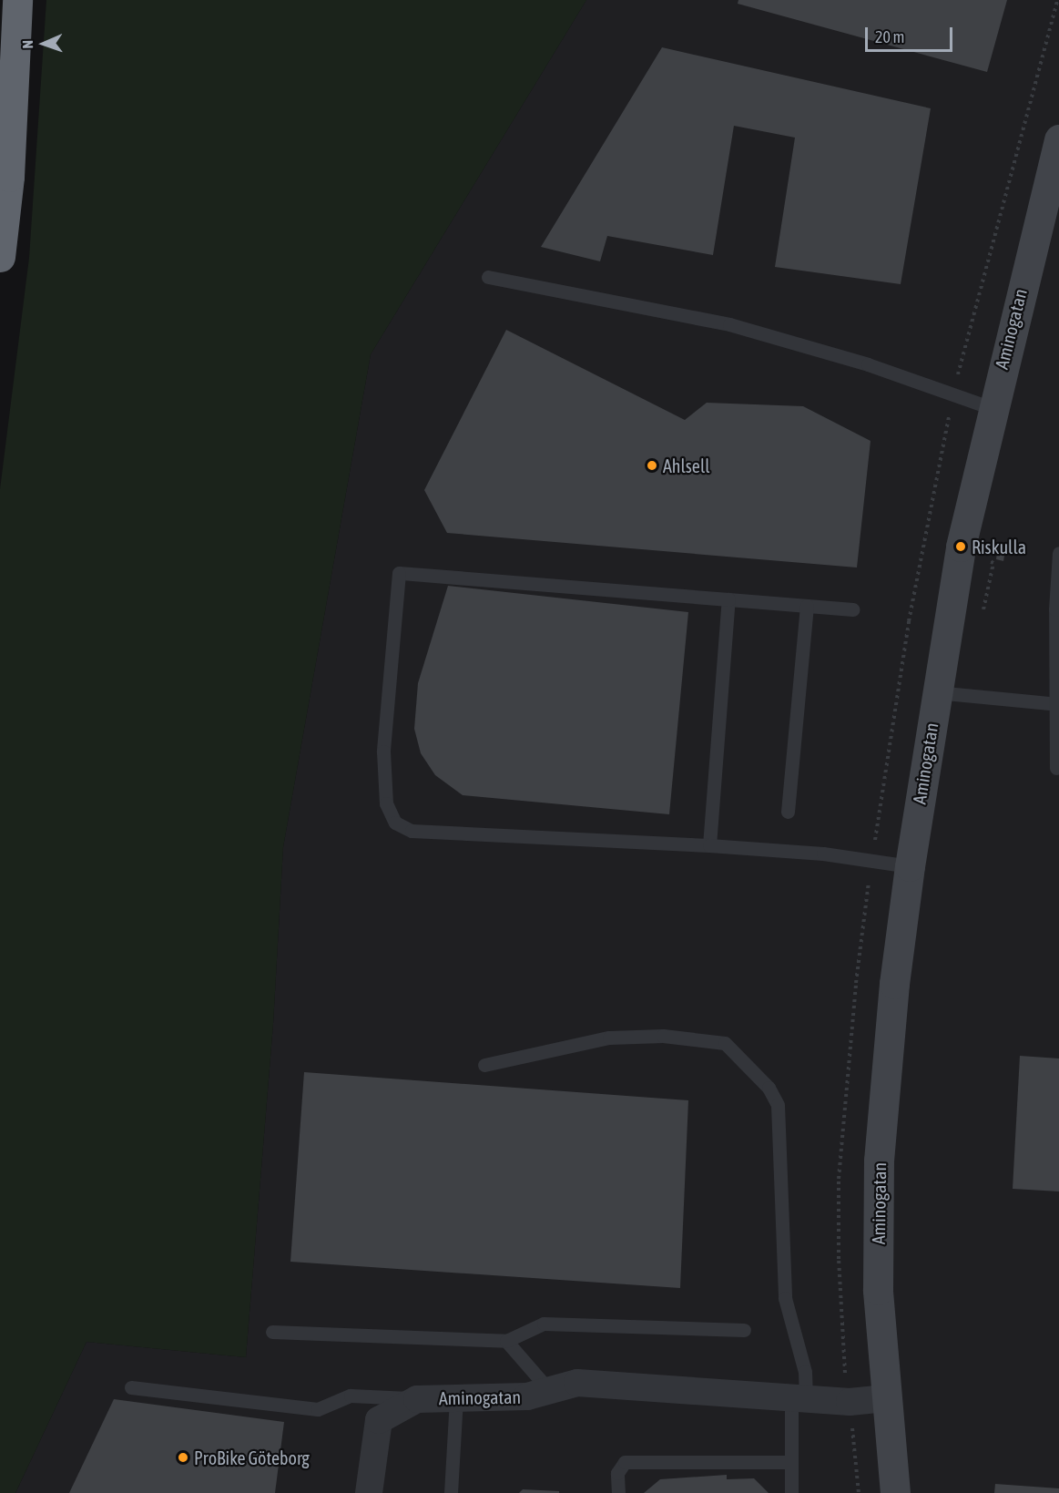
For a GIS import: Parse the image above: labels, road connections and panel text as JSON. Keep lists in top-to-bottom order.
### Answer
{
  "streets": {
    "street": ["Aminogatan"]
  },
  "places": ["Ahlsell", "Riskulla", "ProBike Göteborg"],
  "scale_bar": "20 m",
  "north": "left"
}
